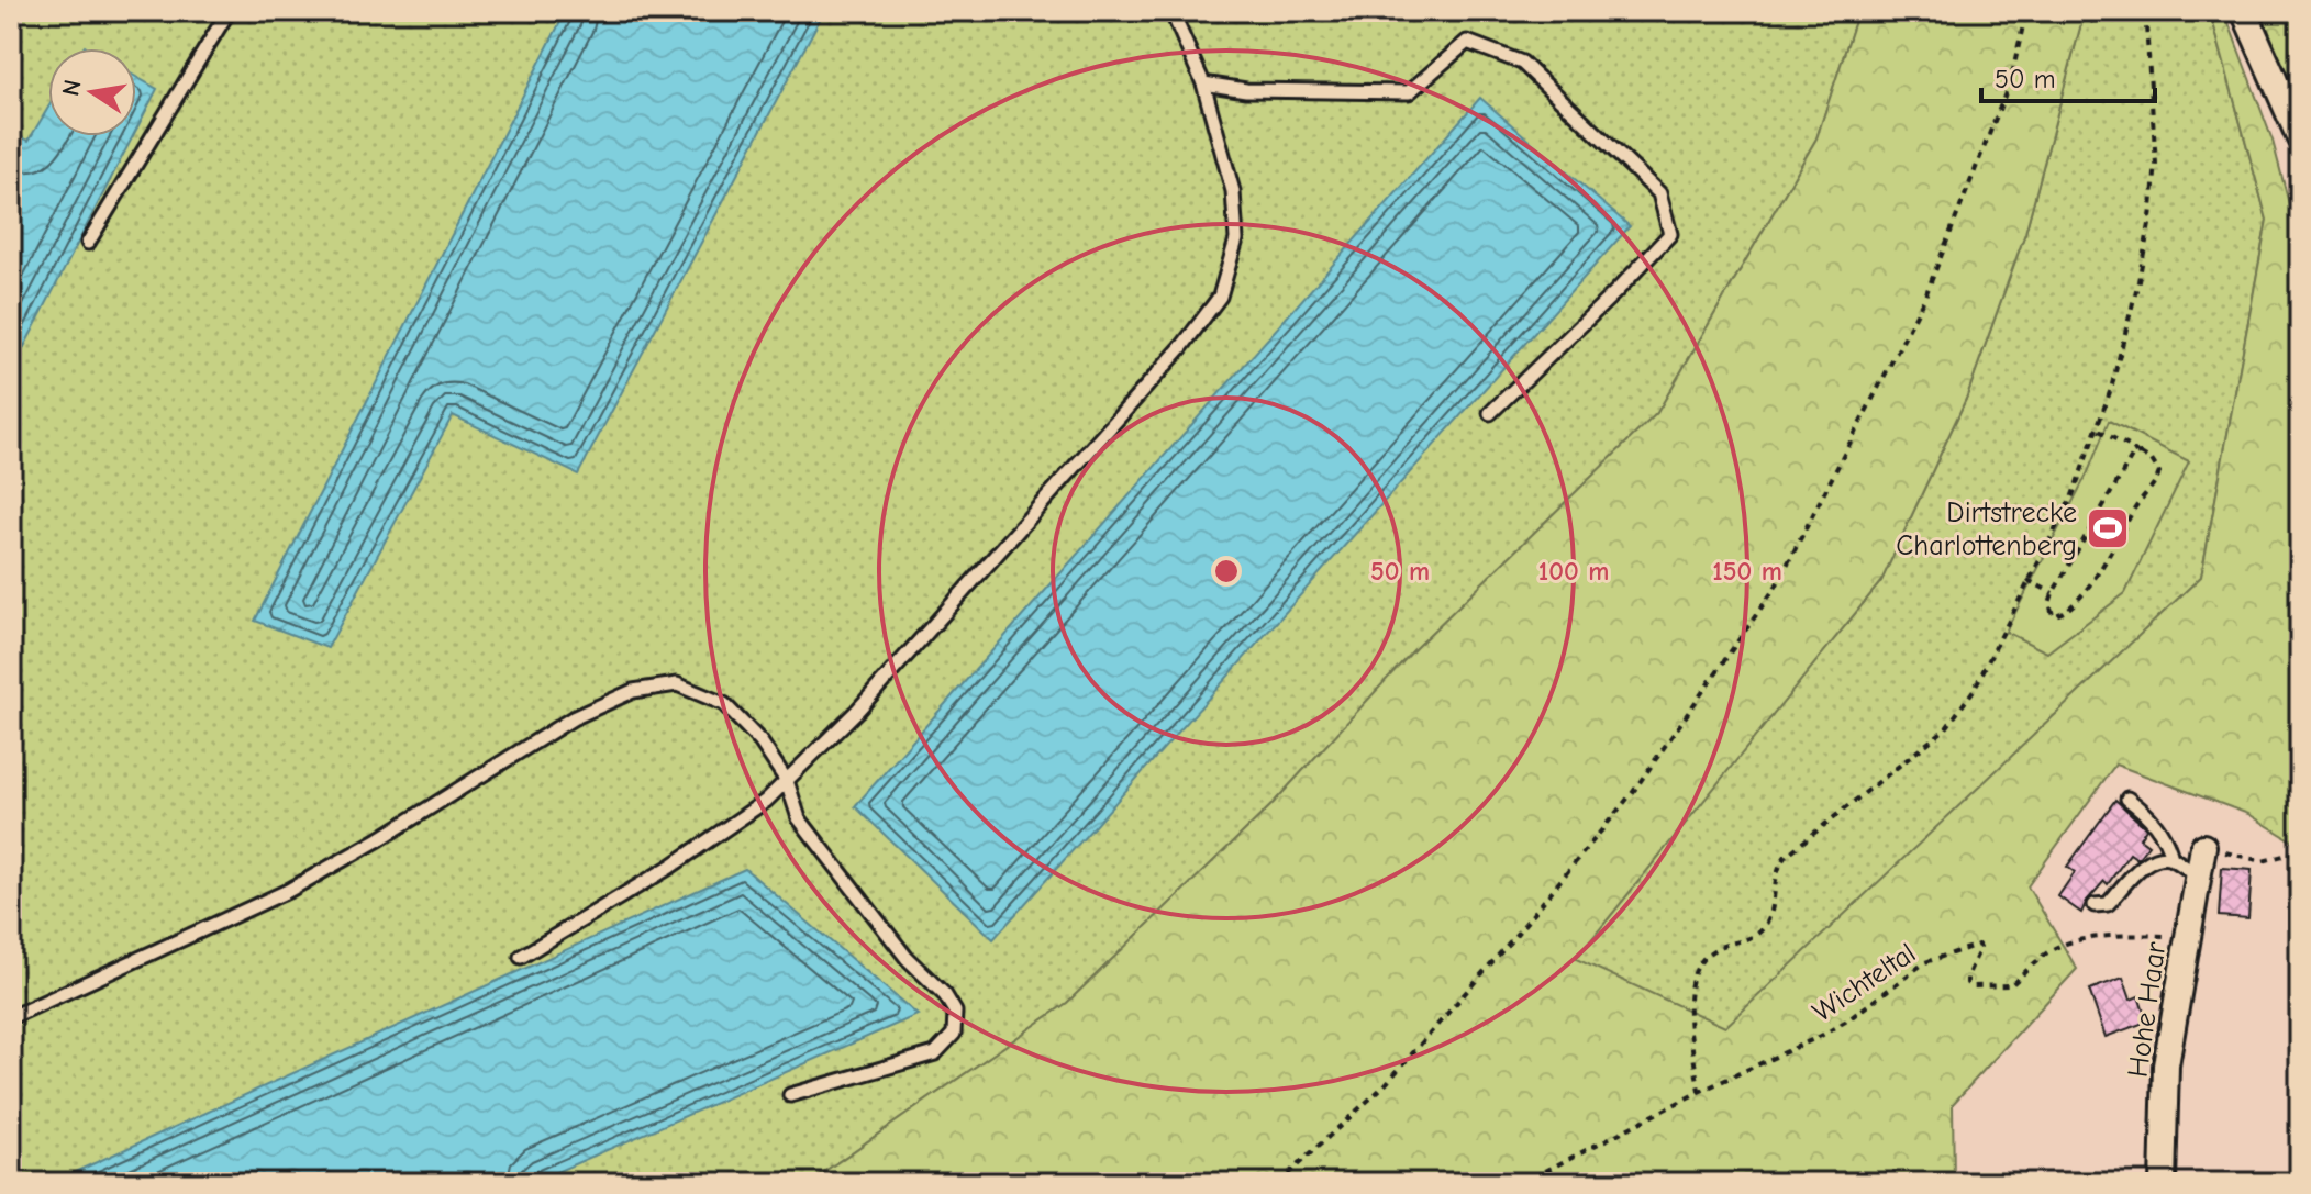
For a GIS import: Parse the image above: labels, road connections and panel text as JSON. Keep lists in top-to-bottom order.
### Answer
{
  "streets": {
    "street": ["Hohe Haar"],
    "path": ["Wichteltal"]
  },
  "crossings": [
    ["Wichteltal", "Hohe Haar"]
  ],
  "places": {
    "sports": ["Dirtstrecke Charlottenberg"]
  },
  "scale_bar": "50 m",
  "north": "left",
  "rings": ["50 m", "100 m", "150 m"]
}
